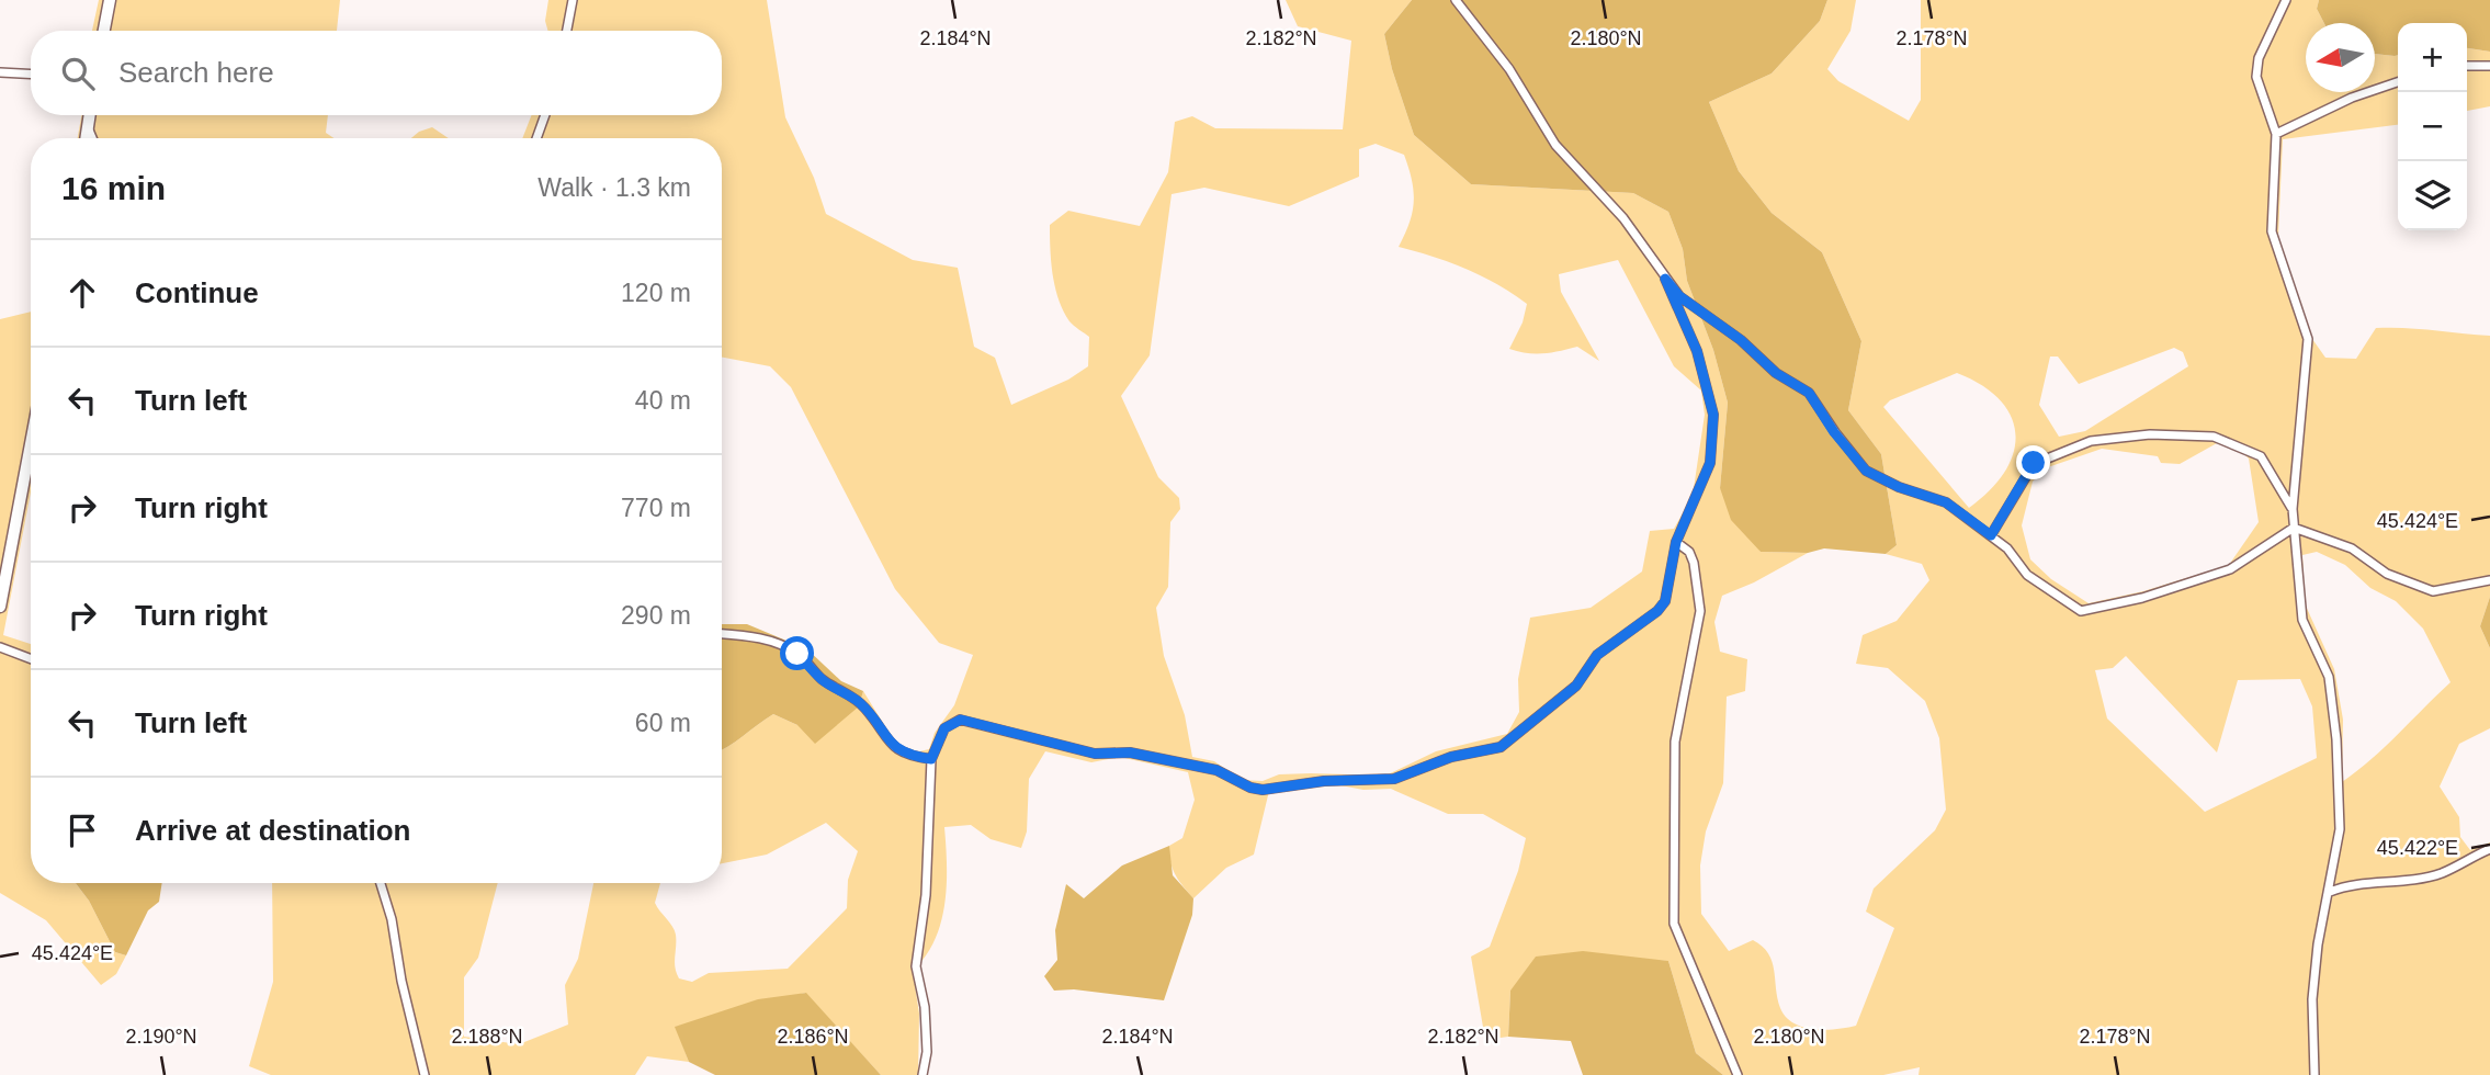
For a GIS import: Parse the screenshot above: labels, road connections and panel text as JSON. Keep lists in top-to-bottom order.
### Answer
{
  "north": "left",
  "page": {
    "map_buttons": ["+", "−"],
    "search": "Search here",
    "heading": ["16 min", "Walk · 1.3 km"],
    "list": [
      ["Continue", "120 m"],
      ["Turn left", "40 m"],
      ["Turn right", "770 m"],
      ["Turn right", "290 m"],
      ["Turn left", "60 m"],
      "Arrive at destination"
    ]
  },
  "coordinates": [
    "2.184°N",
    "2.182°N",
    "2.180°N",
    "2.178°N",
    "45.424°E",
    "45.422°E",
    "2.190°N",
    "2.188°N",
    "2.186°N"
  ]
}
